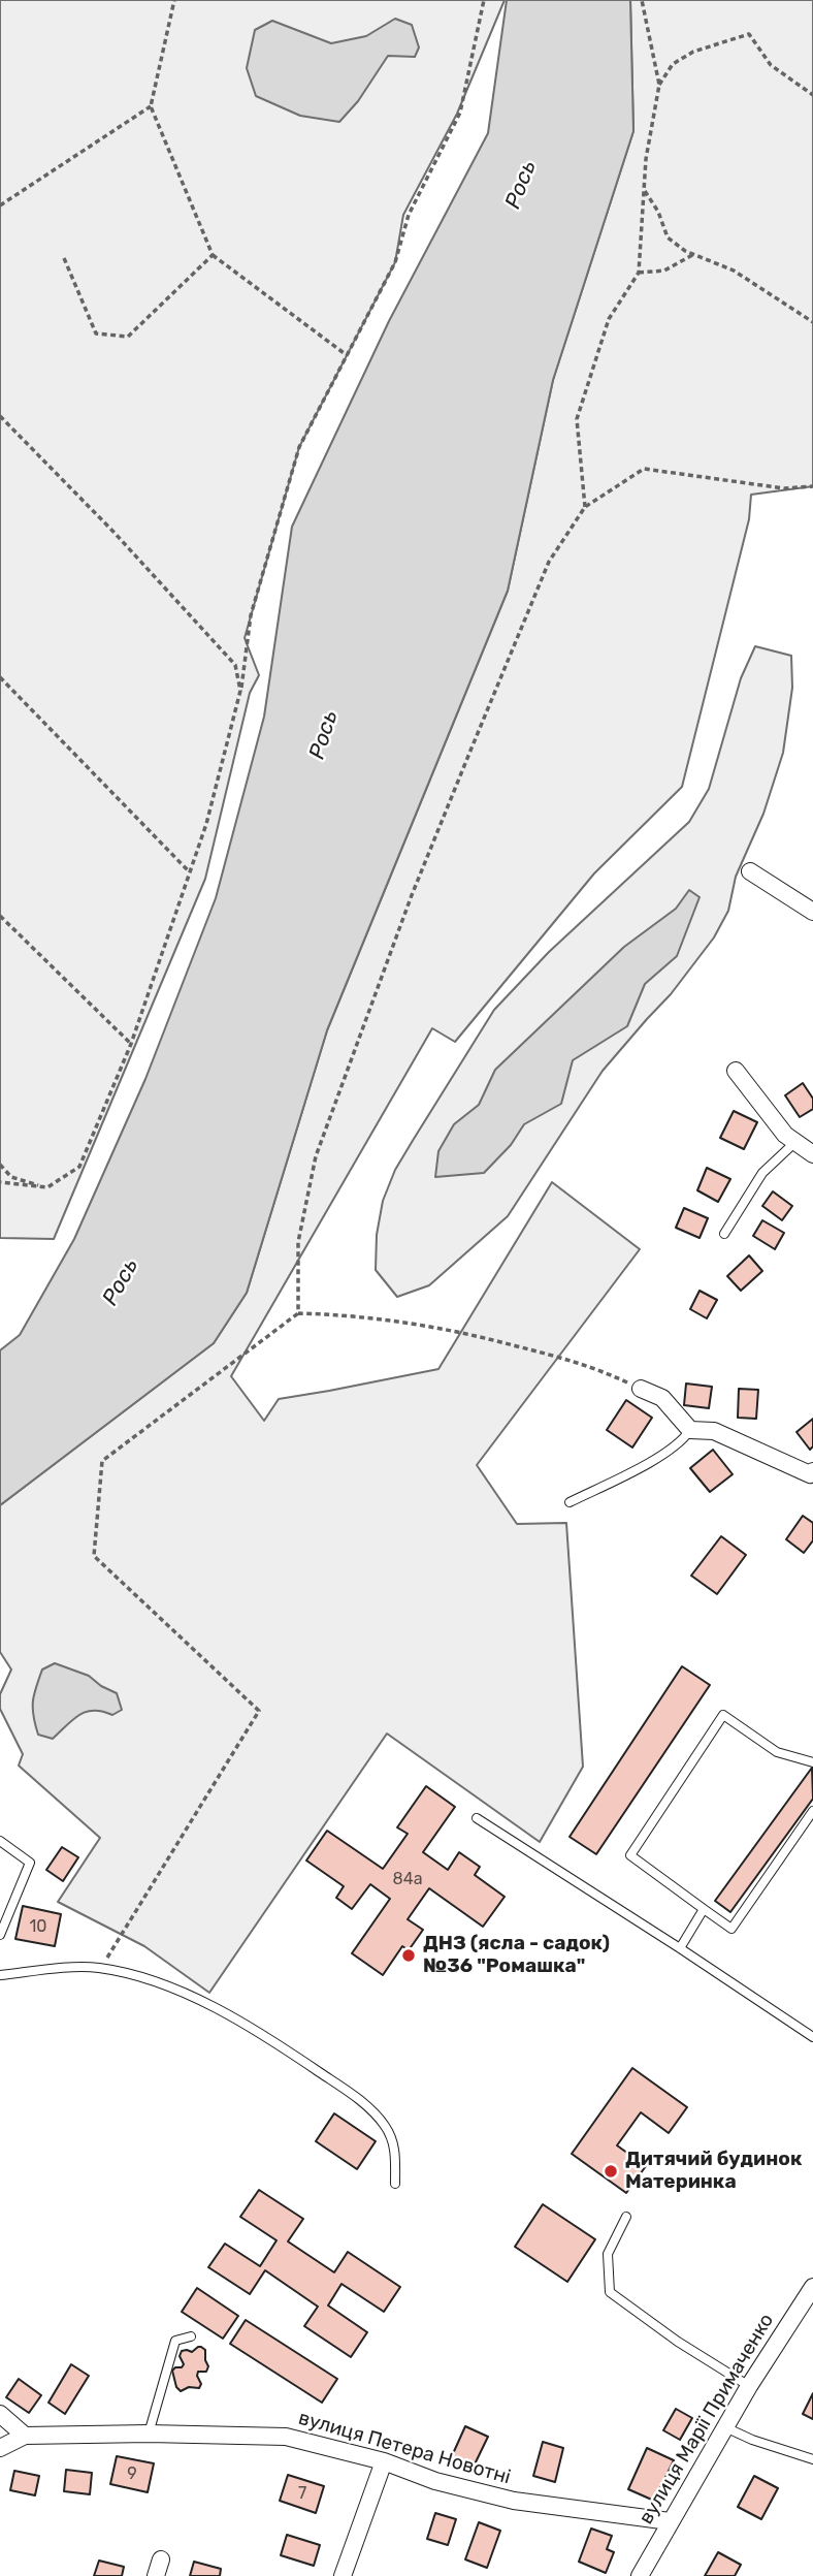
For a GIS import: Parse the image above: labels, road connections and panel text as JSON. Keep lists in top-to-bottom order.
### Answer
{
  "streets": {
    "street": ["вулиця Марії Примаченко", "вулиця Петера Новотні"]
  },
  "crossings": [
    ["вулиця Марії Примаченко", "вулиця Петера Новотні"]
  ],
  "water": ["Рось"],
  "places": ["ДНЗ (ясла - садок) №36 \"Ромашка\"", "Дитячий будинок Материнка"],
  "house_numbers": [
    "84а",
    "10",
    "9",
    "7"
  ]
}
